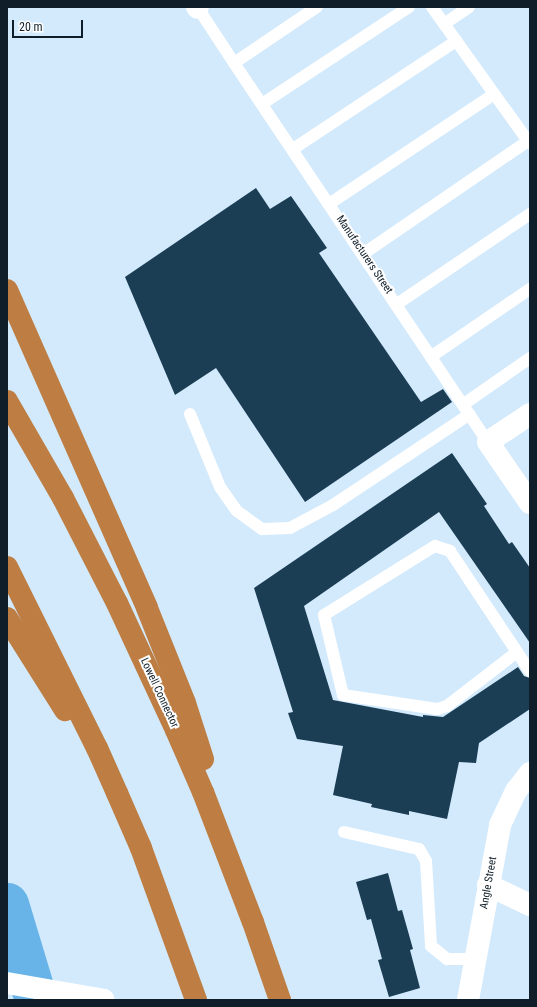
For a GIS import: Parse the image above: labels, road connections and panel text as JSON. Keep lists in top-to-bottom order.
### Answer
{
  "streets": {
    "highway": ["Lowell Connector"],
    "street": ["Manufacturers Street", "Angle Street"]
  },
  "scale_bar": "20 m"
}
